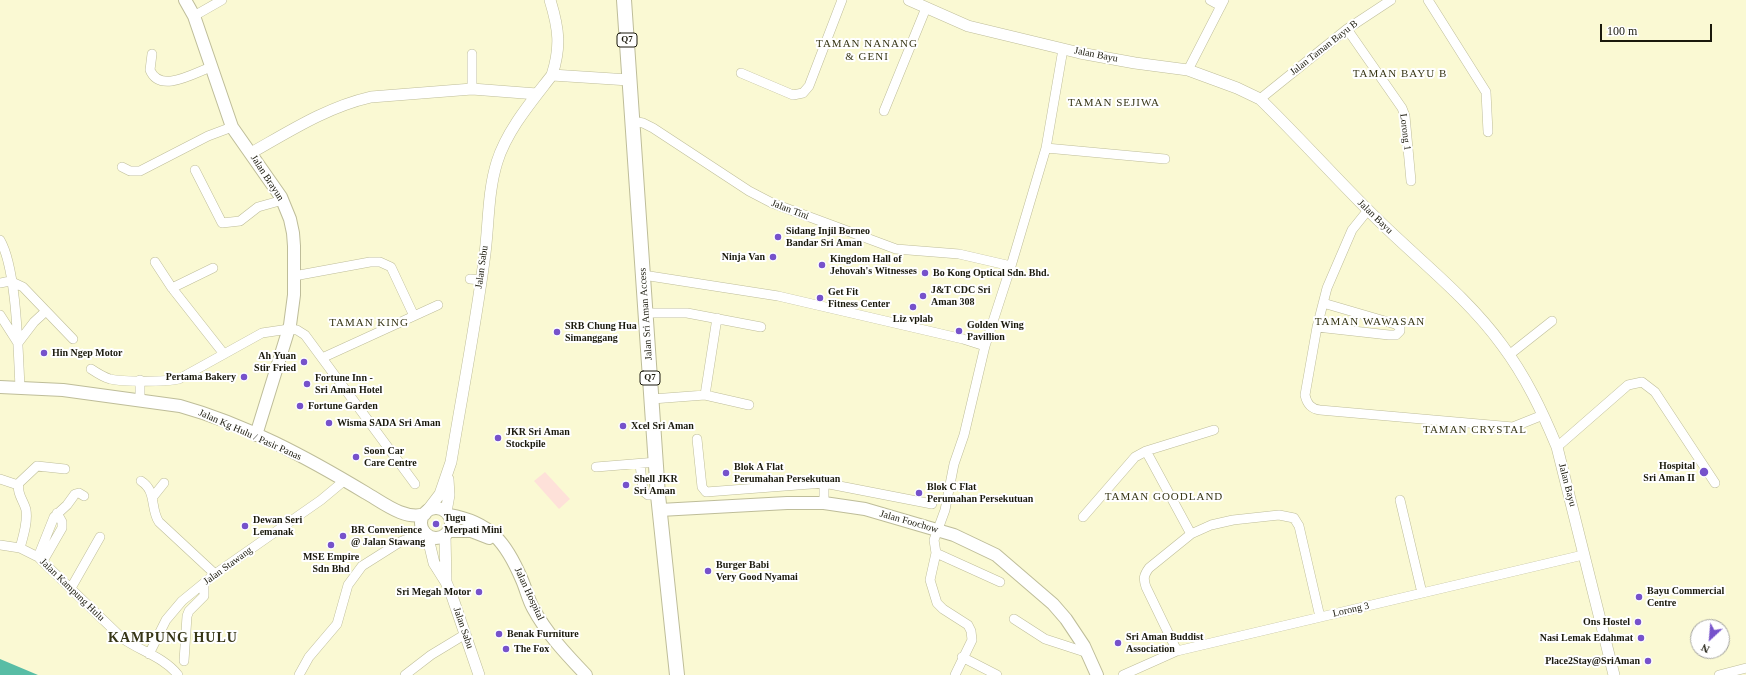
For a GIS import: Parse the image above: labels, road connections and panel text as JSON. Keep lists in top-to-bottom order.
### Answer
{
  "streets": {
    "main road": [
      "Q7",
      "Jalan Brayun",
      "Jalan Sri Aman Access",
      "Jalan Kg Hulu / Pasir Panas",
      "Jalan Foochow",
      "Jalan Hospital"
    ],
    "street": [
      "Jalan Taman Bayu B",
      "Jalan Bayu",
      "Lorong 1",
      "Jalan Tini",
      "Jalan Sabu",
      "Jalan Stawang",
      "Jalan Kampung Hulu",
      "Lorong 3"
    ]
  },
  "crossings": [
    ["Jalan Taman Bayu B", "Jalan Bayu"],
    ["Jalan Taman Bayu B", "Lorong 1"],
    ["Jalan Bayu", "Lorong 3"],
    ["Jalan Brayun", "Jalan Kg Hulu / Pasir Panas"],
    ["Jalan Tini", "Jalan Sri Aman Access"],
    ["Jalan Sri Aman Access", "Jalan Foochow"],
    ["Jalan Kg Hulu / Pasir Panas", "Jalan Stawang"],
    ["Jalan Stawang", "Jalan Kampung Hulu"]
  ],
  "districts": [
    "TAMAN NANANG & GENI",
    "TAMAN BAYU B",
    "TAMAN SEJIWA",
    "TAMAN WAWASAN",
    "TAMAN KING",
    "TAMAN CRYSTAL",
    "TAMAN GOODLAND",
    "KAMPUNG HULU"
  ],
  "places": [
    "Sidang Injil Borneo Bandar Sri Aman",
    "Ninja Van",
    "Kingdom Hall of Jehovah's Witnesses",
    "Bo Kong Optical Sdn. Bhd.",
    "J&T CDC Sri Aman 308",
    "Get Fit Fitness Center",
    "Liz vplab",
    "Golden Wing Pavillion",
    "SRB Chung Hua Simanggang",
    "Hin Ngep Motor",
    "Ah Yuan Stir Fried",
    "Pertama Bakery",
    "Fortune Inn - Sri Aman Hotel",
    "Fortune Garden",
    "Wisma SADA Sri Aman",
    "Xcel Sri Aman",
    "JKR Sri Aman Stockpile",
    "Soon Car Care Centre",
    "Hospital Sri Aman II",
    "Blok A Flat Perumahan Persekutuan",
    "Shell JKR Sri Aman",
    "Blok C Flat Perumahan Persekutuan",
    "Tugu Merpati Mini",
    "Dewan Seri Lemanak",
    "BR Convenience @ Jalan Stawang",
    "MSE Empire Sdn Bhd",
    "Burger Babi Very Good Nyamai",
    "Sri Megah Motor",
    "Bayu Commercial Centre",
    "Ons Hostel",
    "Benak Furniture",
    "Nasi Lemak Edahmat",
    "Sri Aman Buddist Association",
    "The Fox",
    "Place2Stay@SriAman"
  ],
  "scale_bar": "100 m",
  "north": "bottom left"
}
